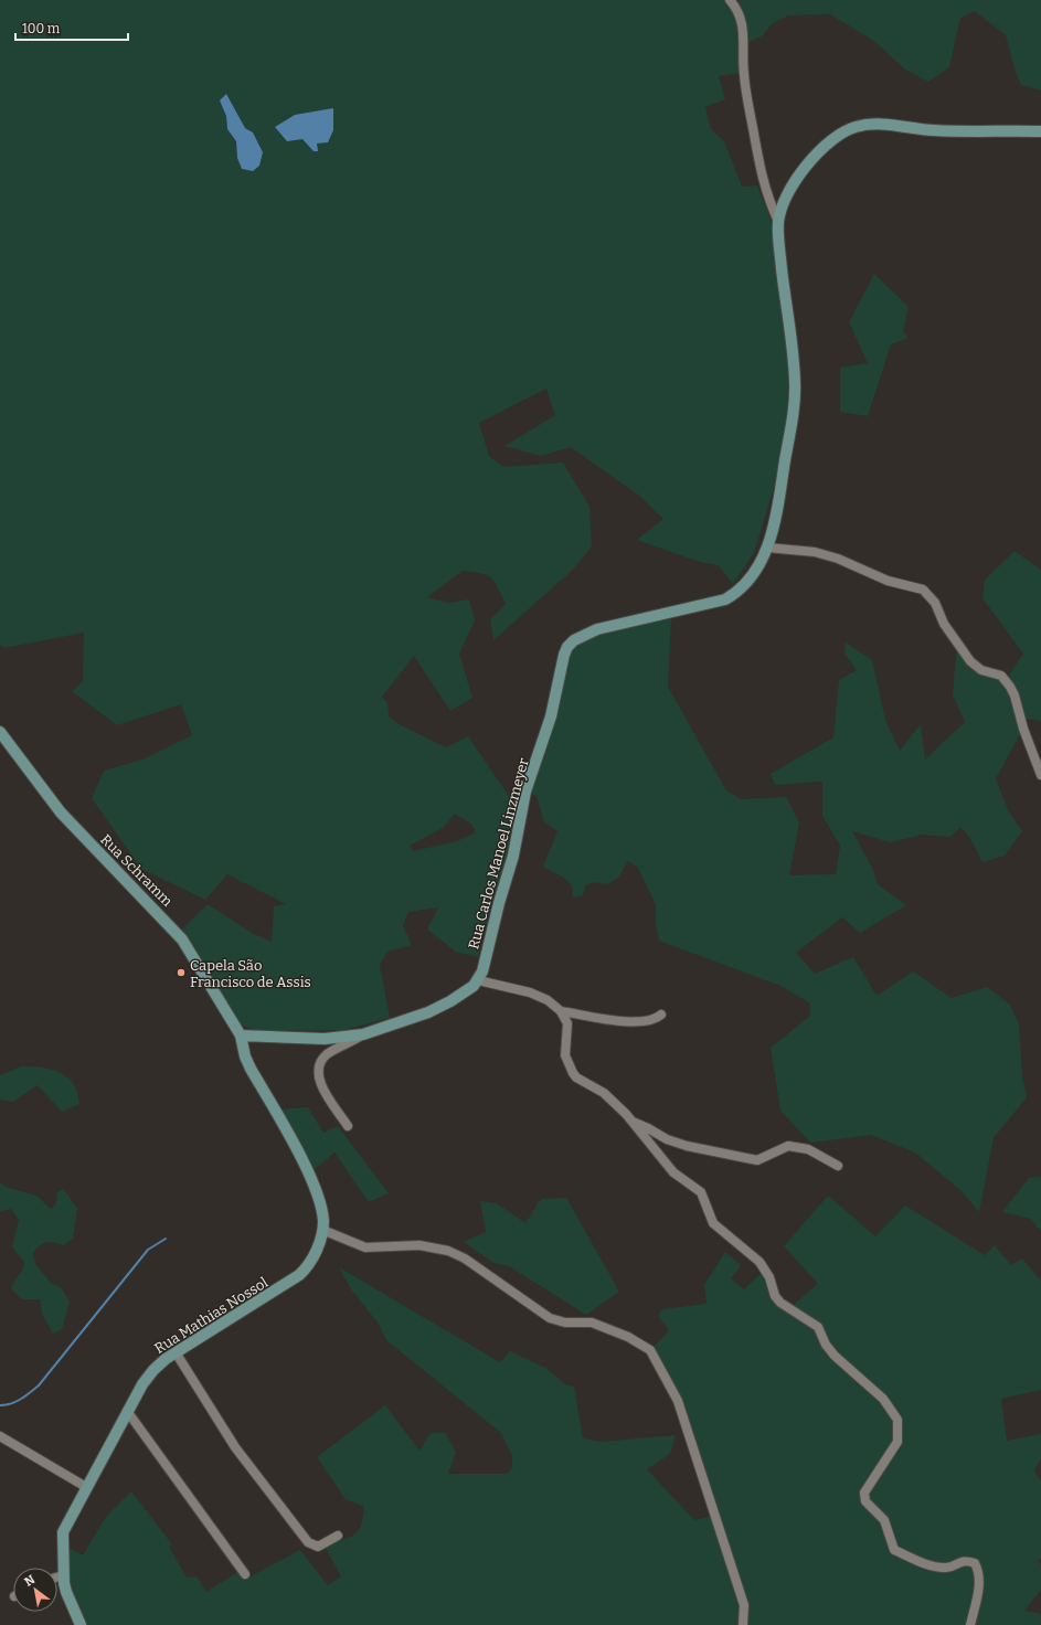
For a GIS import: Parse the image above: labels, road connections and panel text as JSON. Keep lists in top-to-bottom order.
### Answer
{
  "streets": {
    "street": ["Rua Carlos Manoel Linzmeyer", "Rua Schramm", "Rua Mathias Nossol"]
  },
  "crossings": [
    ["Rua Schramm", "Rua Mathias Nossol"]
  ],
  "places": ["Capela São Francisco de Assis"],
  "scale_bar": "100 m",
  "north": "top left"
}
